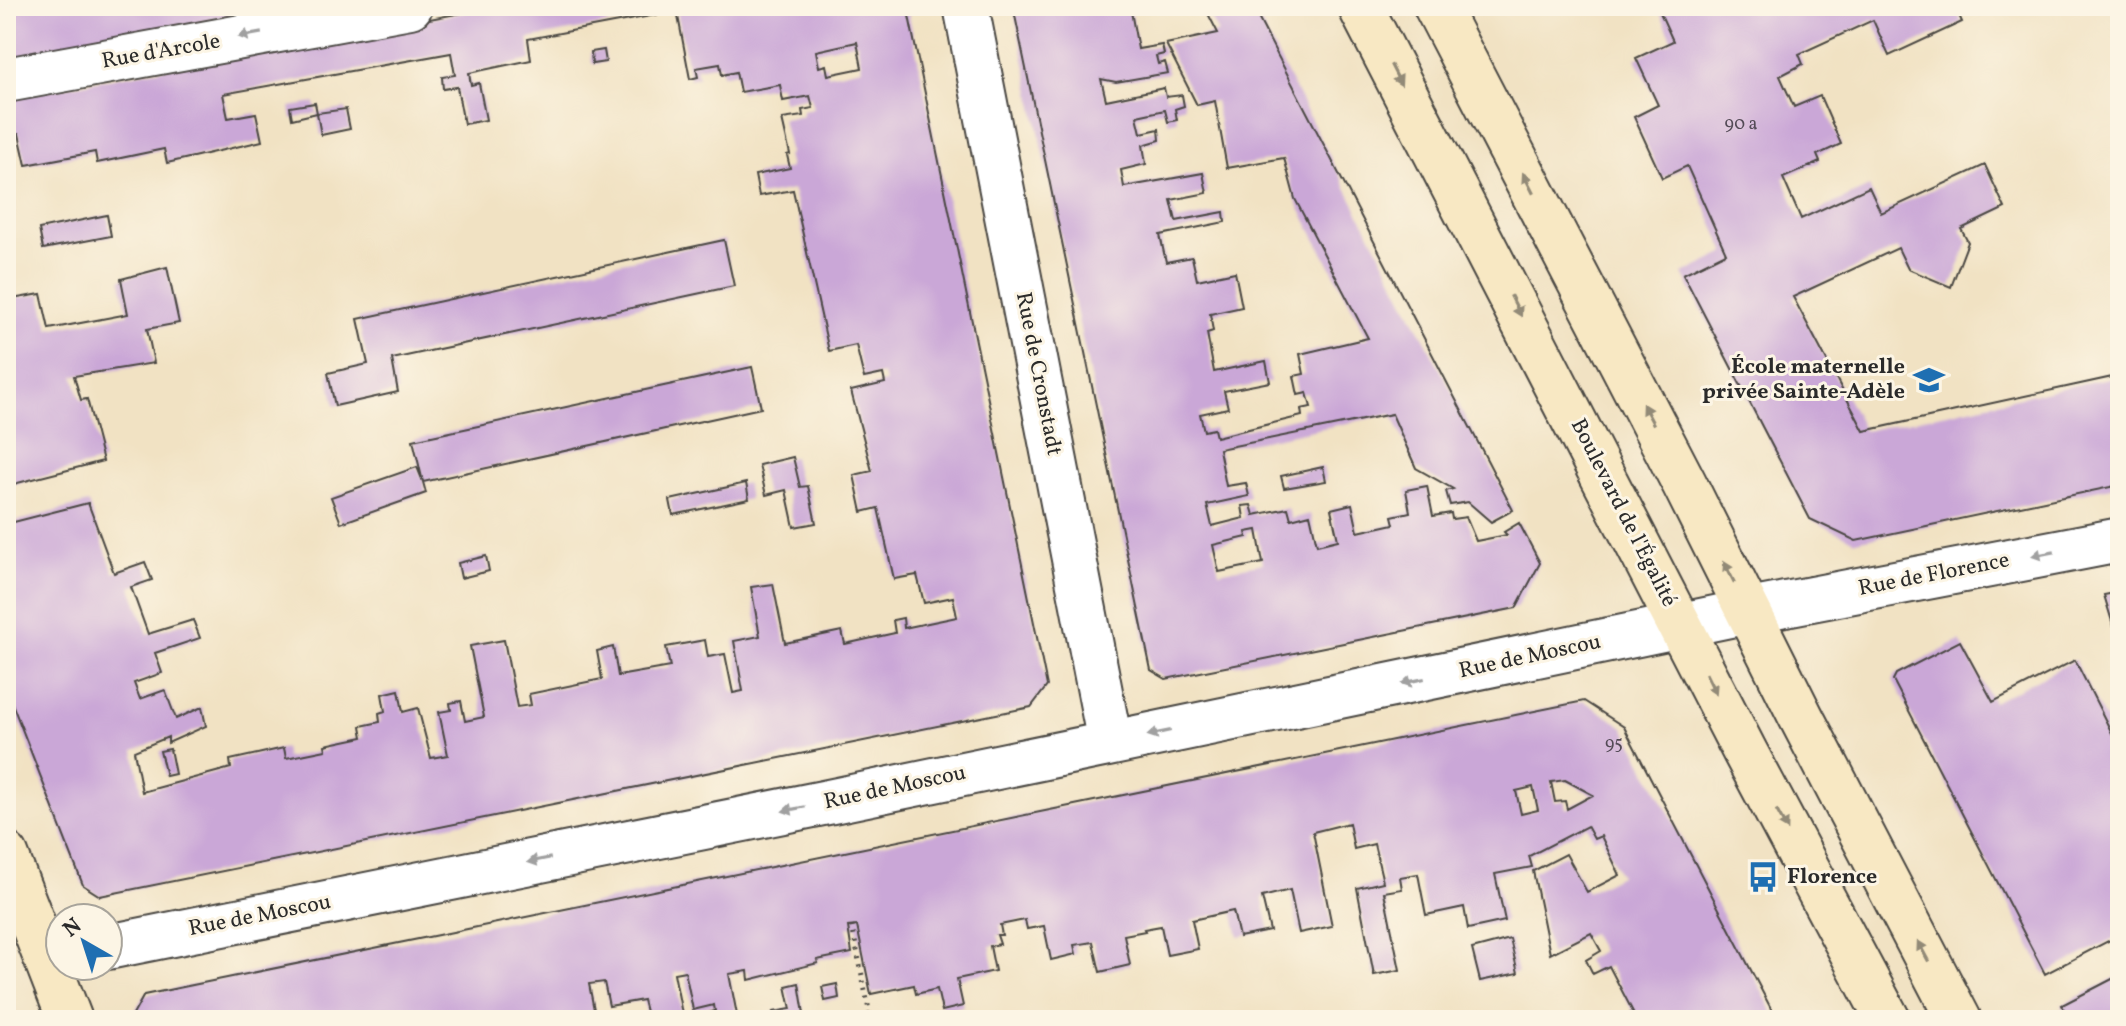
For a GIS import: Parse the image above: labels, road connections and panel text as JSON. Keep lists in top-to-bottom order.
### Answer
{
  "streets": {
    "main road": ["Boulevard de l'Égalité"],
    "street": [
      "Rue d'Arcole",
      "Rue de Cronstadt",
      "Rue de Florence",
      "Rue de Moscou"
    ]
  },
  "crossings": [
    ["Rue de Cronstadt", "Rue de Moscou"],
    ["Boulevard de l'Égalité", "Rue de Florence"],
    ["Boulevard de l'Égalité", "Rue de Moscou"],
    ["Rue de Florence", "Rue de Moscou"]
  ],
  "one_way": ["Rue d'Arcole", "Rue de Florence", "Rue de Moscou"],
  "places": {
    "school or university": ["École maternelle privée Sainte-Adèle"],
    "bus stop": ["Florence"]
  },
  "house_numbers": ["90 a", "95"],
  "north": "top left"
}
